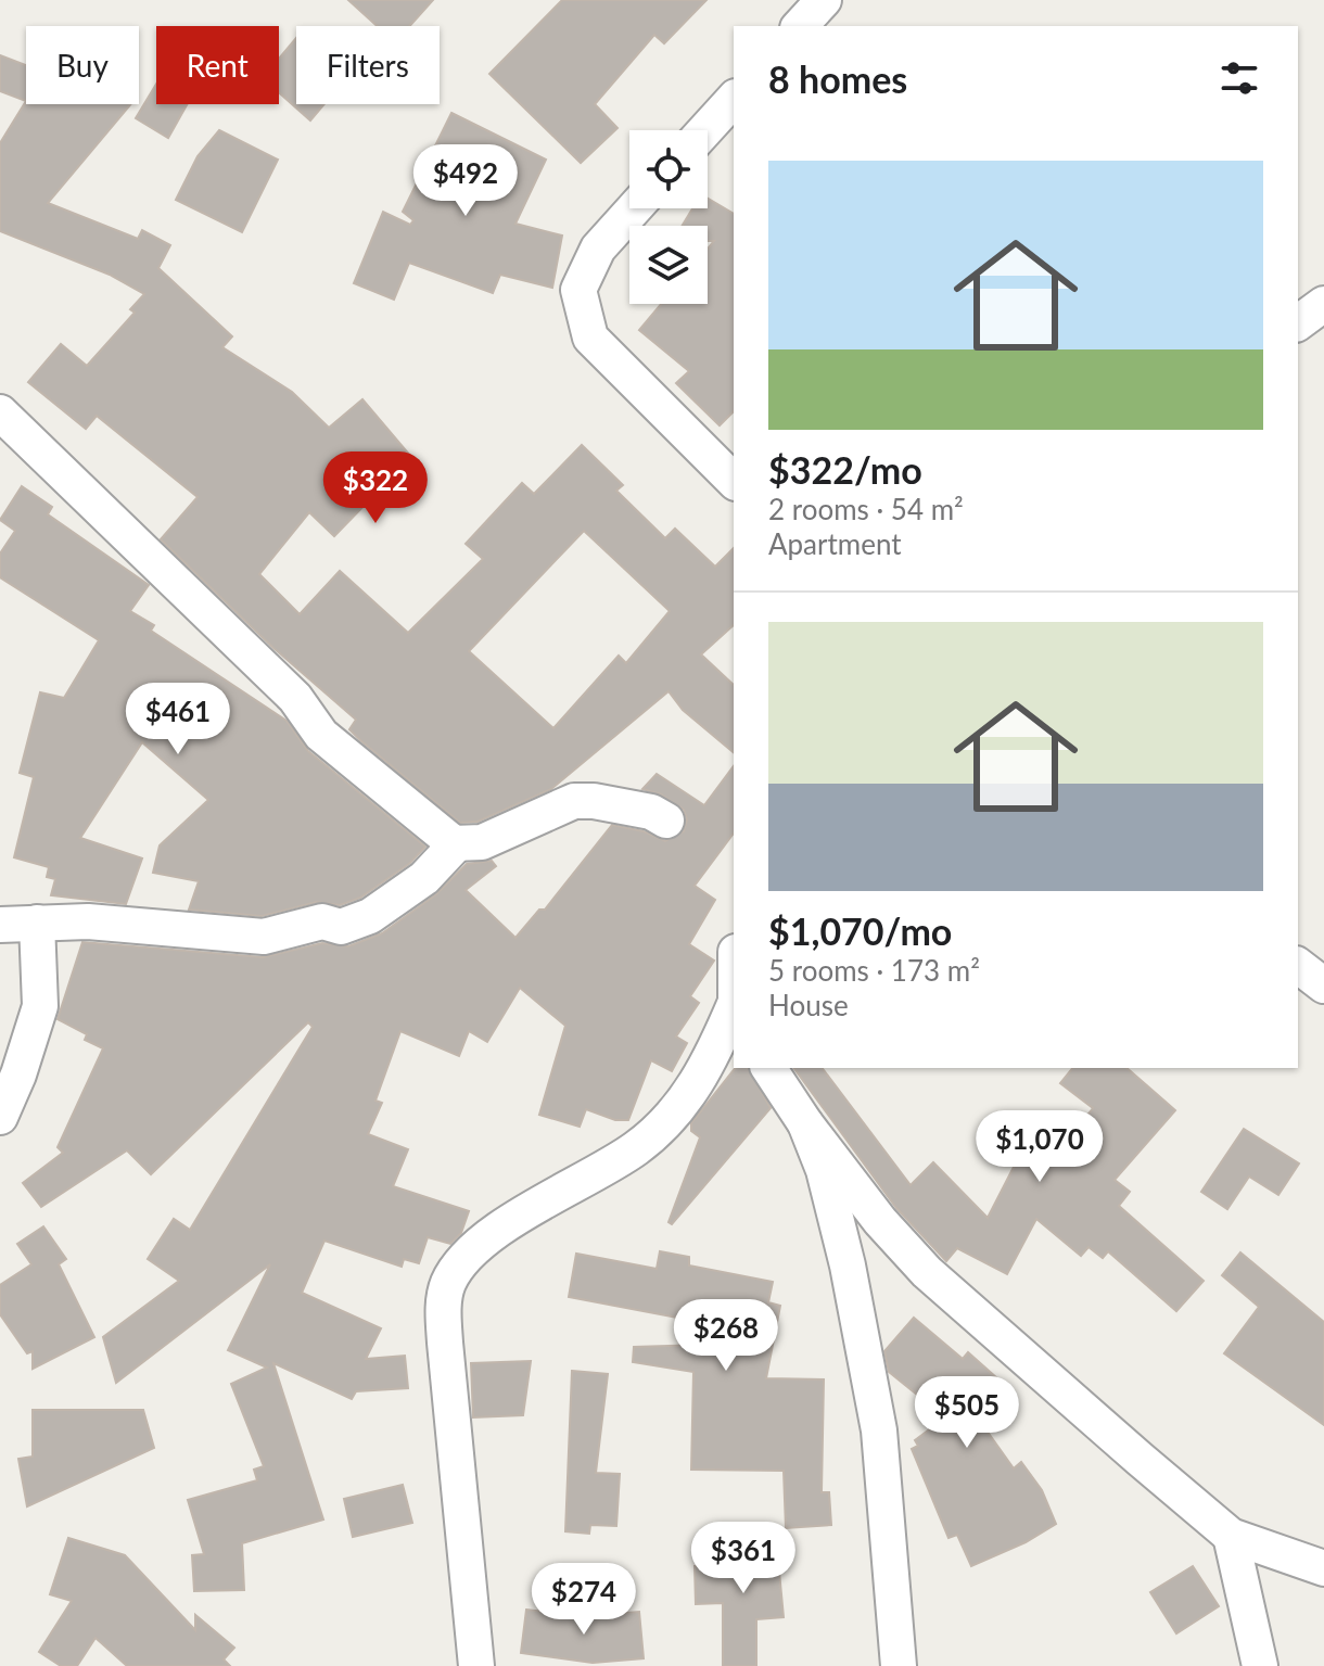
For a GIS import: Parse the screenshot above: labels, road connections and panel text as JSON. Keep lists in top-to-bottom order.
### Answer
{
  "page": {
    "chip": ["Buy", "Rent", "Filters"],
    "heading": "8 homes",
    "list": [
      {
        "name": "$322/mo",
        "note": "2 rooms · 54 m² · Apartment"
      },
      {
        "name": "$1,070/mo",
        "note": "5 rooms · 173 m² · House"
      }
    ],
    "price": [
      "$492",
      "$322",
      "$461",
      "$1,070",
      "$268",
      "$505",
      "$361",
      "$274"
    ]
  }
}
